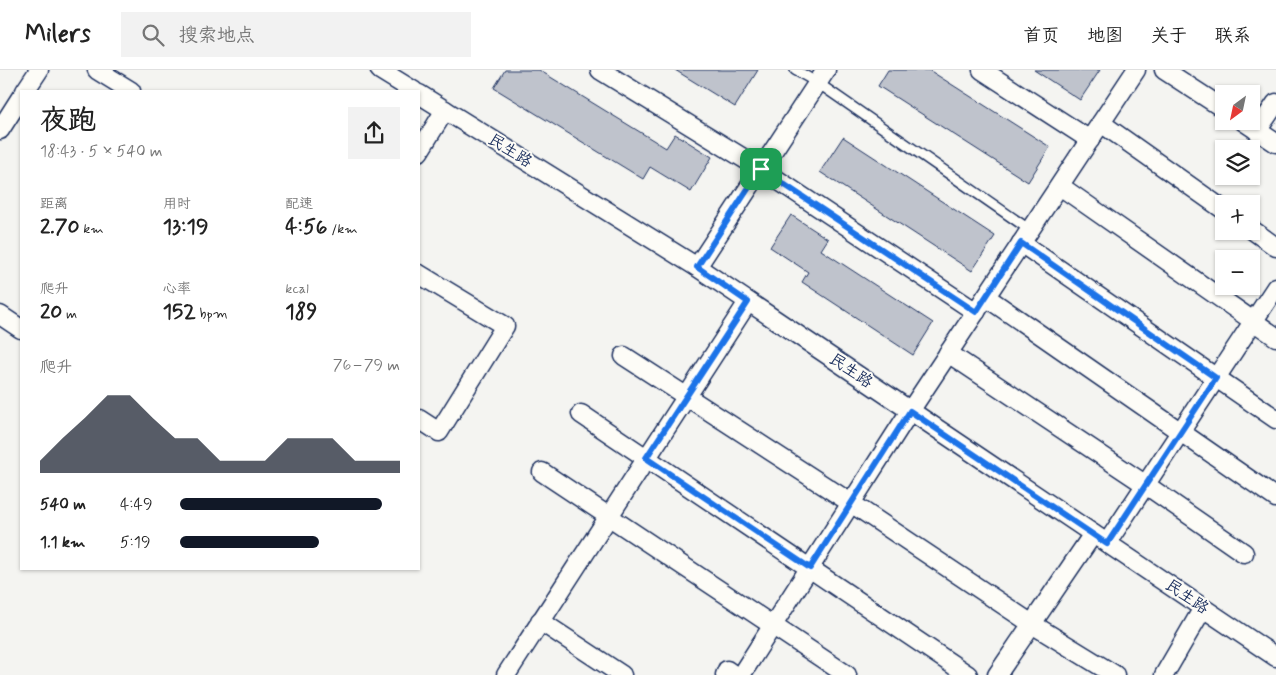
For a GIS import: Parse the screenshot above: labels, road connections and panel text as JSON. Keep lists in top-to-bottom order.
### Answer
{
  "streets": {
    "street": ["民生路"]
  },
  "north": "bottom left",
  "page": {
    "header": "Milers",
    "search": "搜索地点",
    "nav": [
      "首页",
      "地图",
      "关于",
      "联系"
    ],
    "map_buttons": ["+", "−"],
    "heading": ["夜跑", "18:43 · 5 × 540 m"],
    "stats": [
      ["距离", "2.70 km"],
      ["用时", "13:19"],
      ["配速", "4:56 /km"],
      ["爬升", "20 m"],
      ["心率", "152 bpm"],
      ["kcal", "189"]
    ],
    "chart": ["爬升", "76–79 m"],
    "list": [
      {
        "name": "540 m",
        "note": "4:49"
      },
      {
        "name": "1.1 km",
        "note": "5:19"
      }
    ]
  }
}
